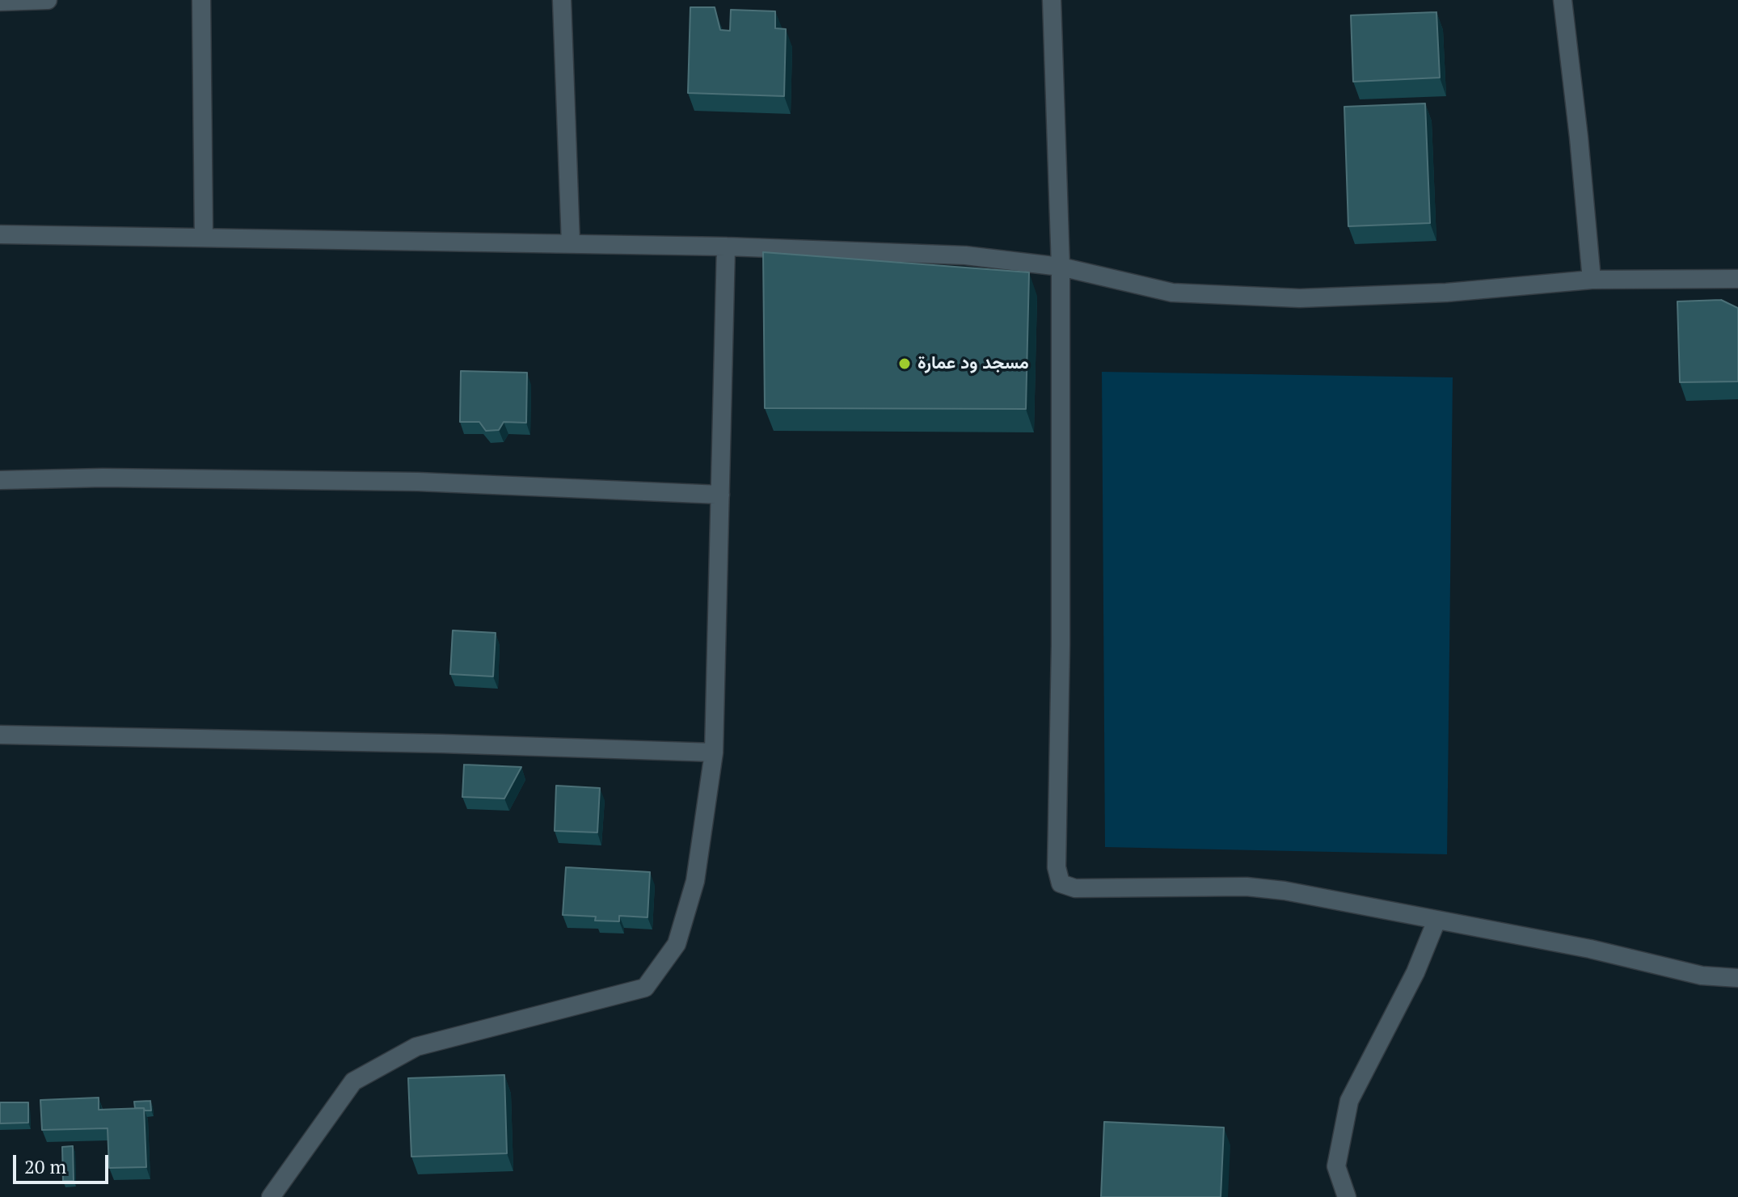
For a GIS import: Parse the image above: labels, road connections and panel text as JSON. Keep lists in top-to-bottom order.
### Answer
{
  "places": ["مسجد ود عمارة"],
  "scale_bar": "20 m"
}
